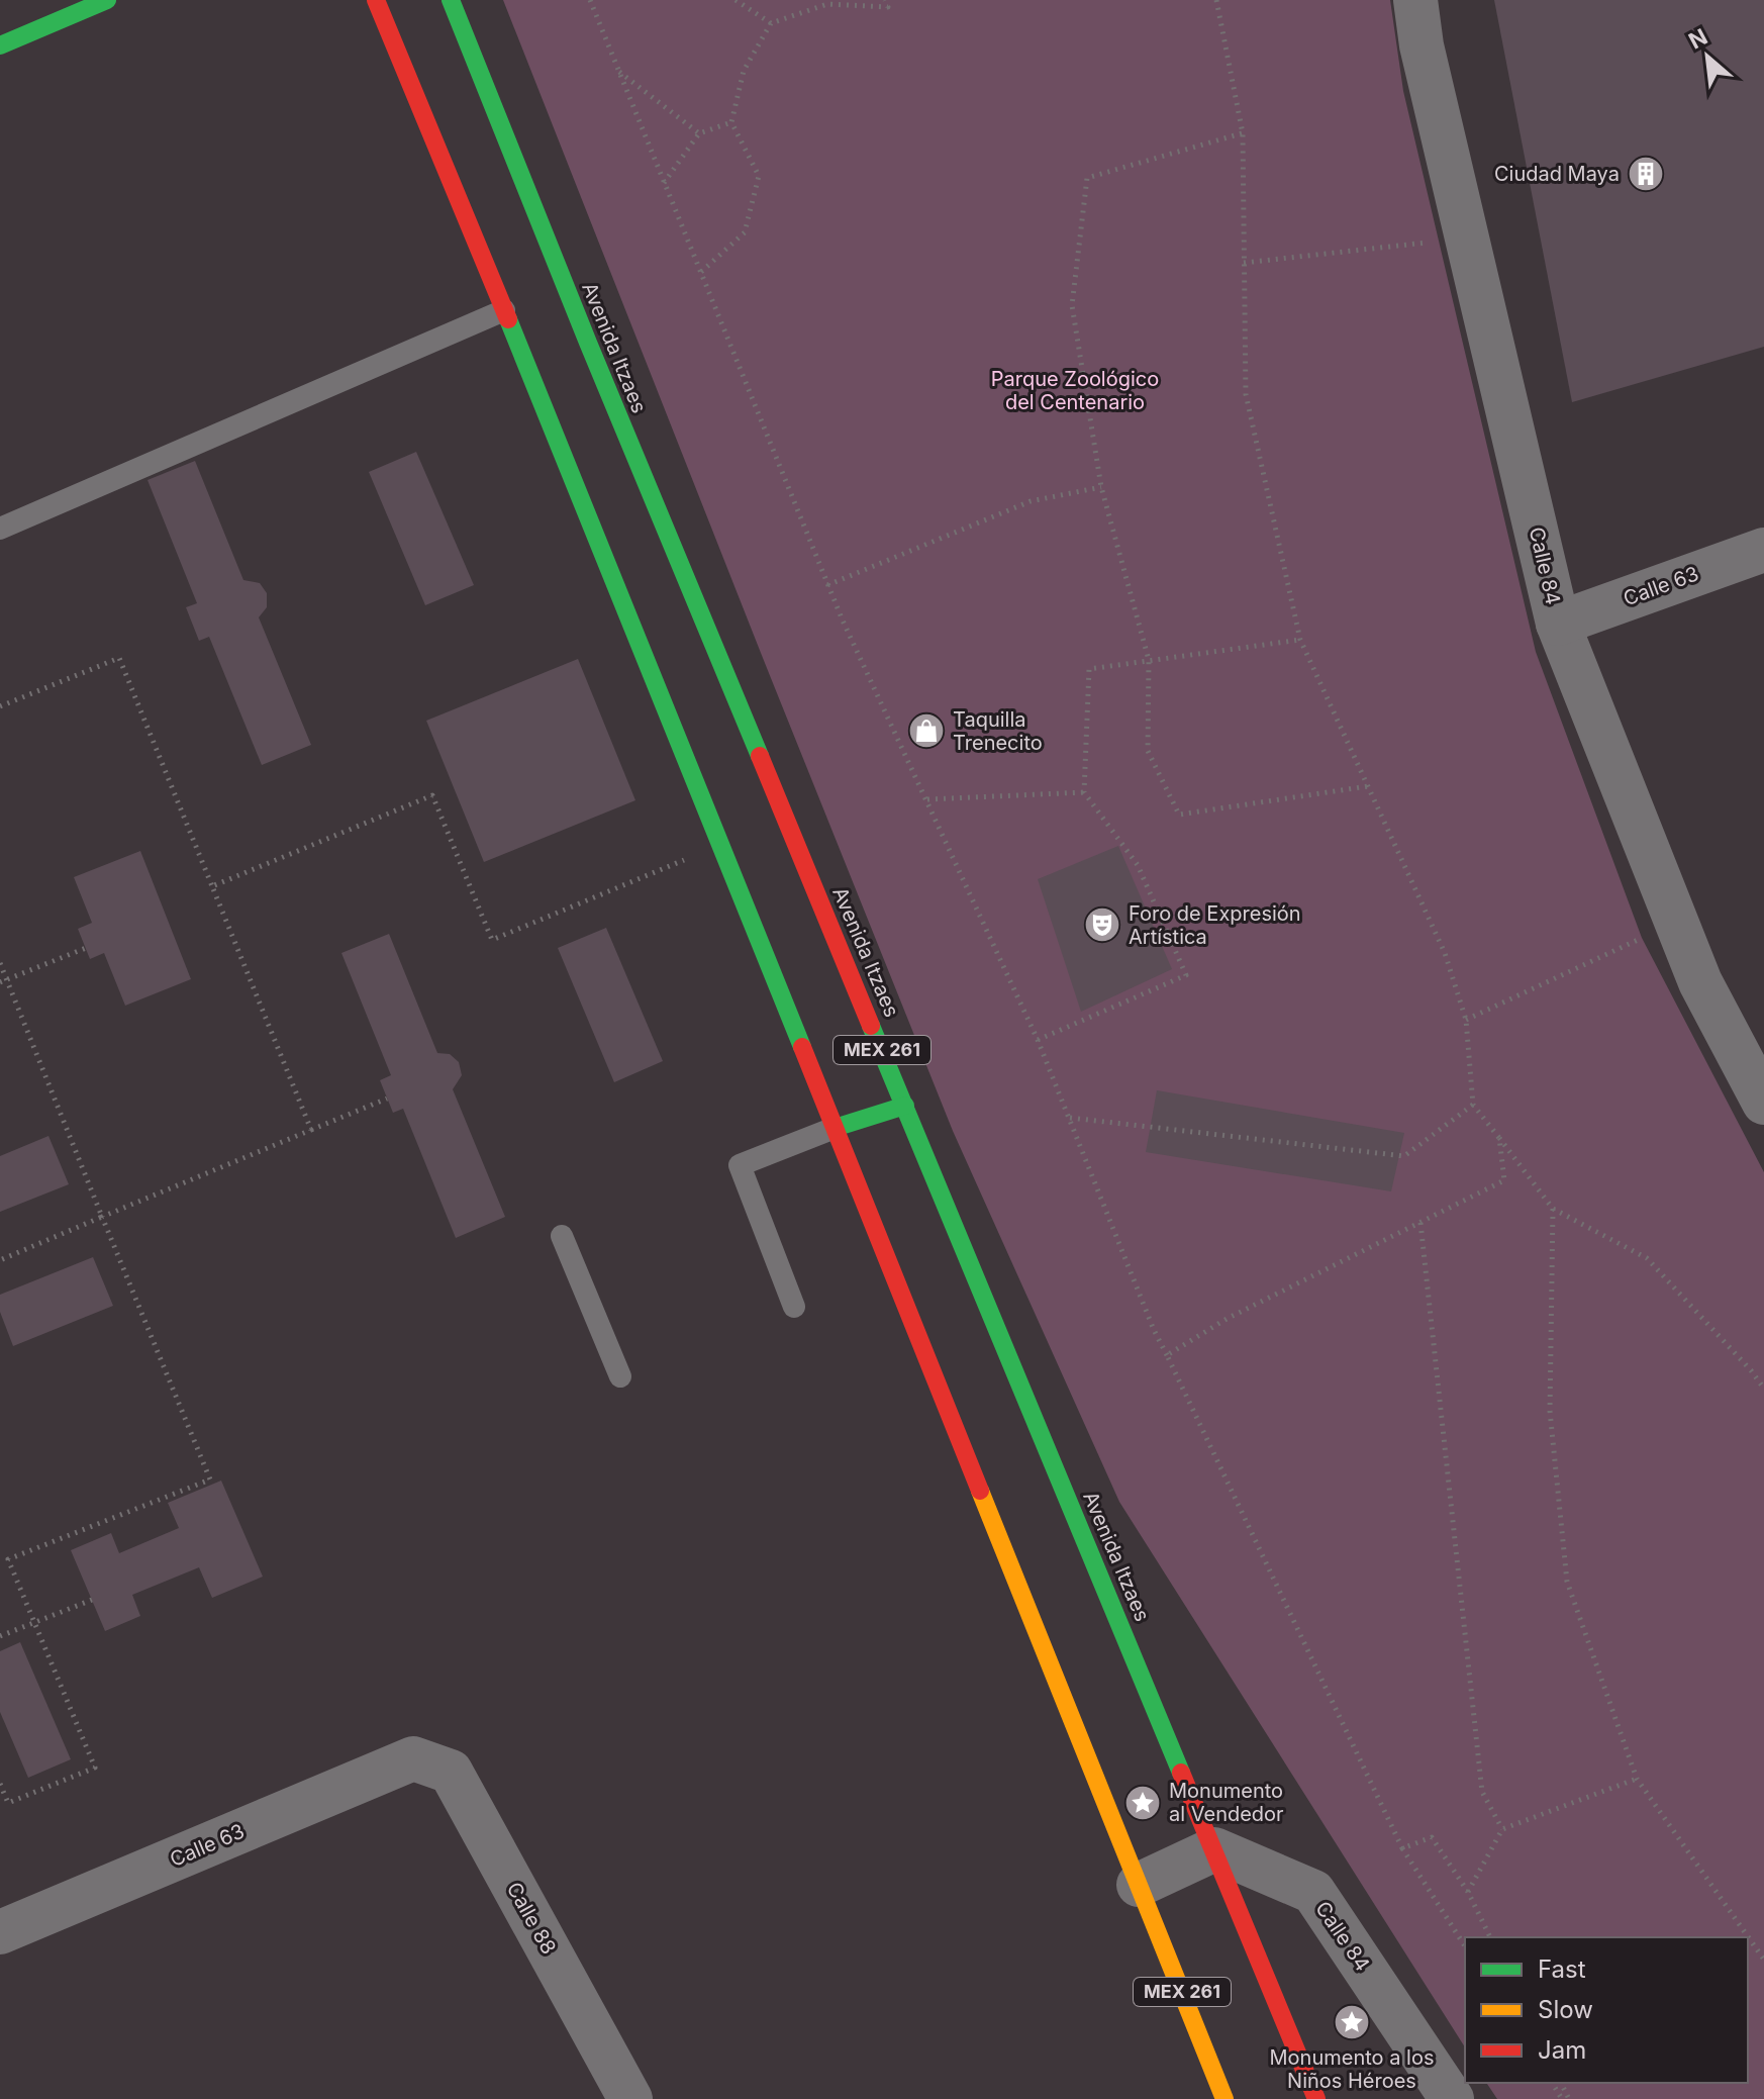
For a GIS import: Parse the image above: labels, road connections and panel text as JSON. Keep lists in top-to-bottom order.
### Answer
{
  "streets": {
    "main road": ["Avenida Itzaes", "MEX 261"],
    "street": ["Calle 84", "Calle 63", "Calle 88"]
  },
  "crossings": [
    ["Avenida Itzaes", "Calle 84"],
    ["Calle 84", "Calle 63"],
    ["Calle 63", "Calle 88"]
  ],
  "parks": ["Parque Zoológico del Centenario"],
  "places": {
    "building": ["Ciudad Maya"],
    "shop": ["Taquilla Trenecito"],
    "theatre": ["Foro de Expresión Artística"],
    "place": ["Monumento al Vendedor", "Monumento a los Niños Héroes"]
  },
  "legend": ["Fast", "Slow", "Jam"],
  "north": "top left"
}
